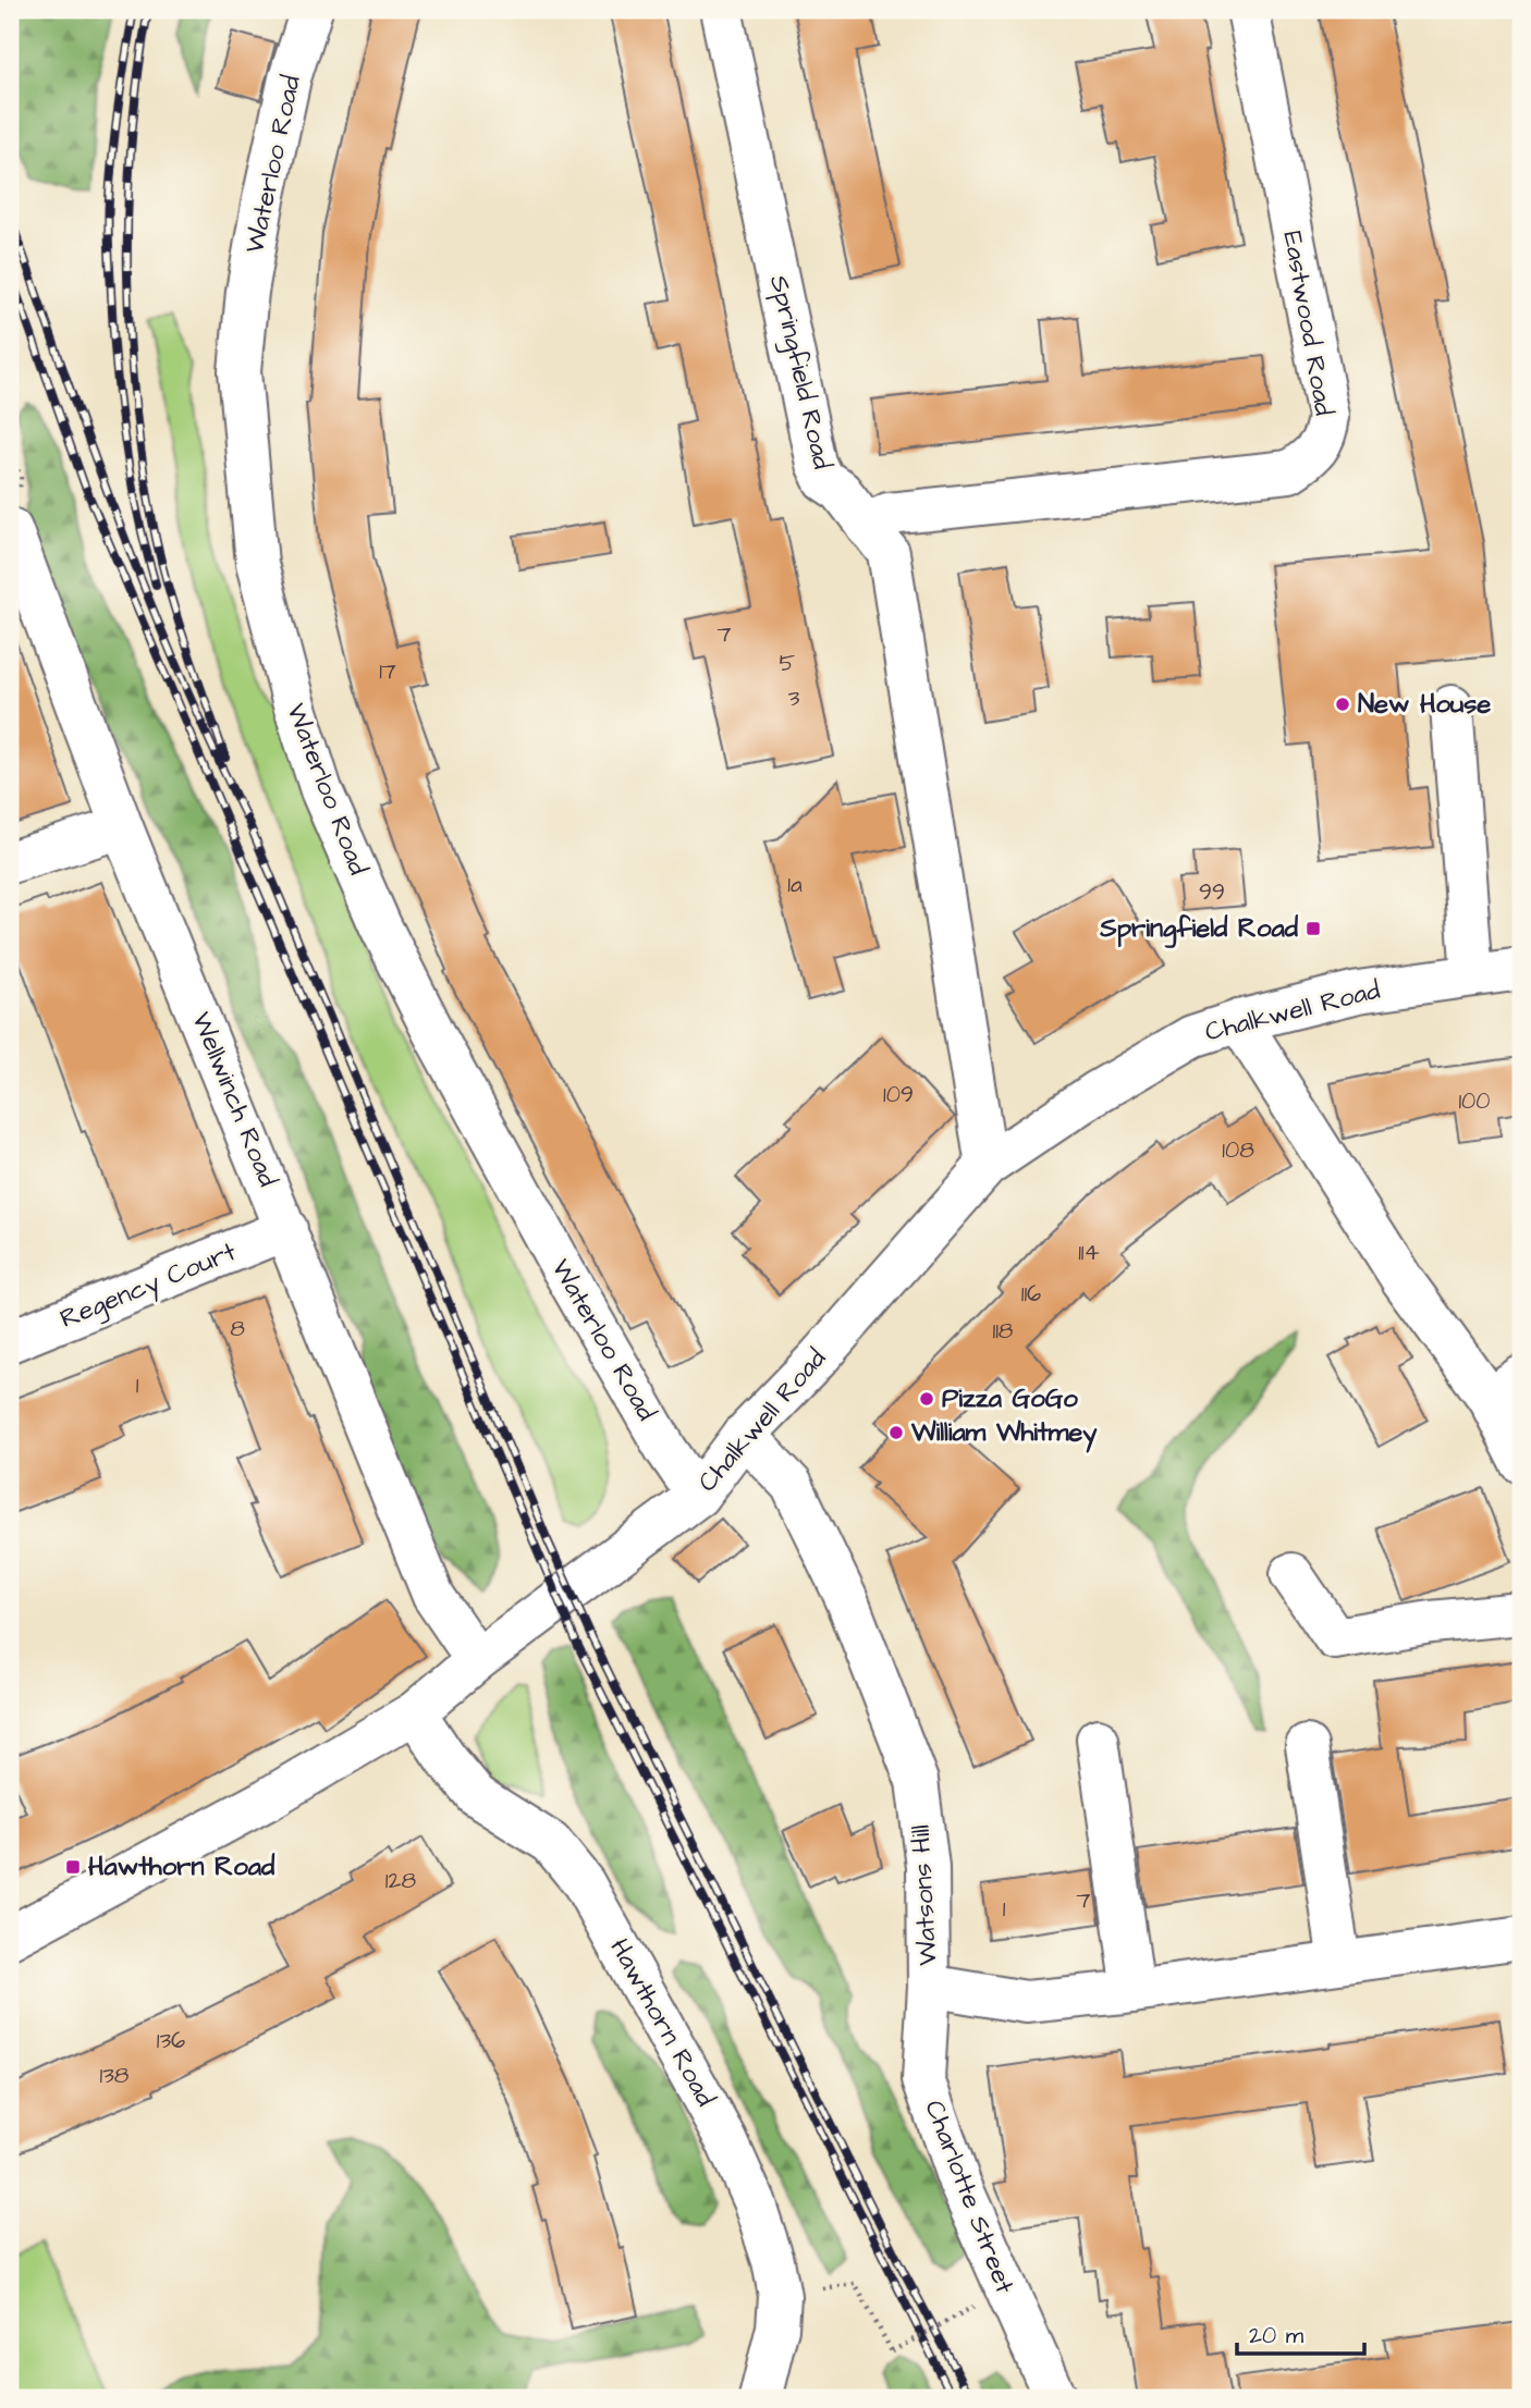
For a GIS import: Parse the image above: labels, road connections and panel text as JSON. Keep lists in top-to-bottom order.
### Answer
{
  "streets": {
    "street": [
      "Waterloo Road",
      "Eastwood Road",
      "Springfield Road",
      "Chalkwell Road",
      "Wellwinch Road",
      "Regency Court",
      "Watsons Hill",
      "Hawthorn Road",
      "Charlotte Street"
    ]
  },
  "crossings": [
    ["Waterloo Road", "Chalkwell Road"],
    ["Eastwood Road", "Springfield Road"],
    ["Springfield Road", "Chalkwell Road"],
    ["Chalkwell Road", "Wellwinch Road"],
    ["Chalkwell Road", "Watsons Hill"],
    ["Chalkwell Road", "Hawthorn Road"],
    ["Wellwinch Road", "Regency Court"],
    ["Watsons Hill", "Charlotte Street"]
  ],
  "places": {
    "other": ["New House", "Pizza GoGo", "William Whitmey"],
    "transit": ["Springfield Road", "Hawthorn Road"]
  },
  "house_numbers": [
    "7",
    "5",
    "17",
    "3",
    "1a",
    "99",
    "109",
    "100",
    "108",
    "114",
    "116",
    "8",
    "118",
    "1",
    "128",
    "7",
    "1",
    "136",
    "138"
  ],
  "scale_bar": "20 m"
}
